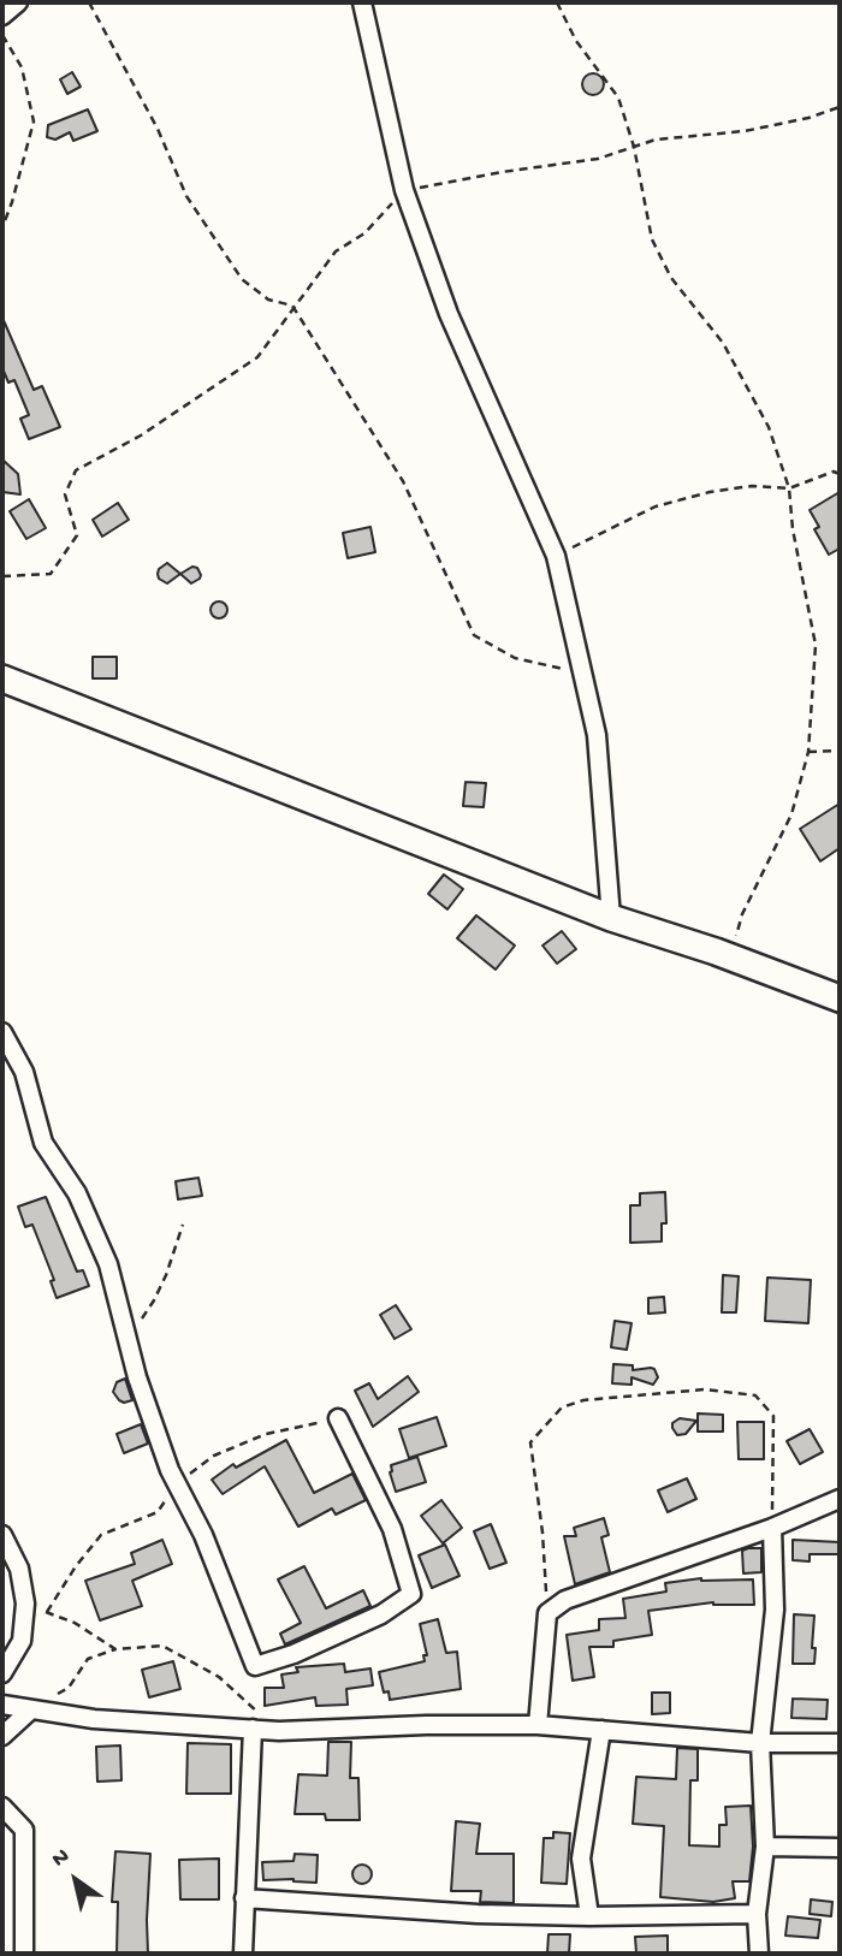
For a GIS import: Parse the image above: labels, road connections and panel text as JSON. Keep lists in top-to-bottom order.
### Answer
{
  "north": "top left"
}
